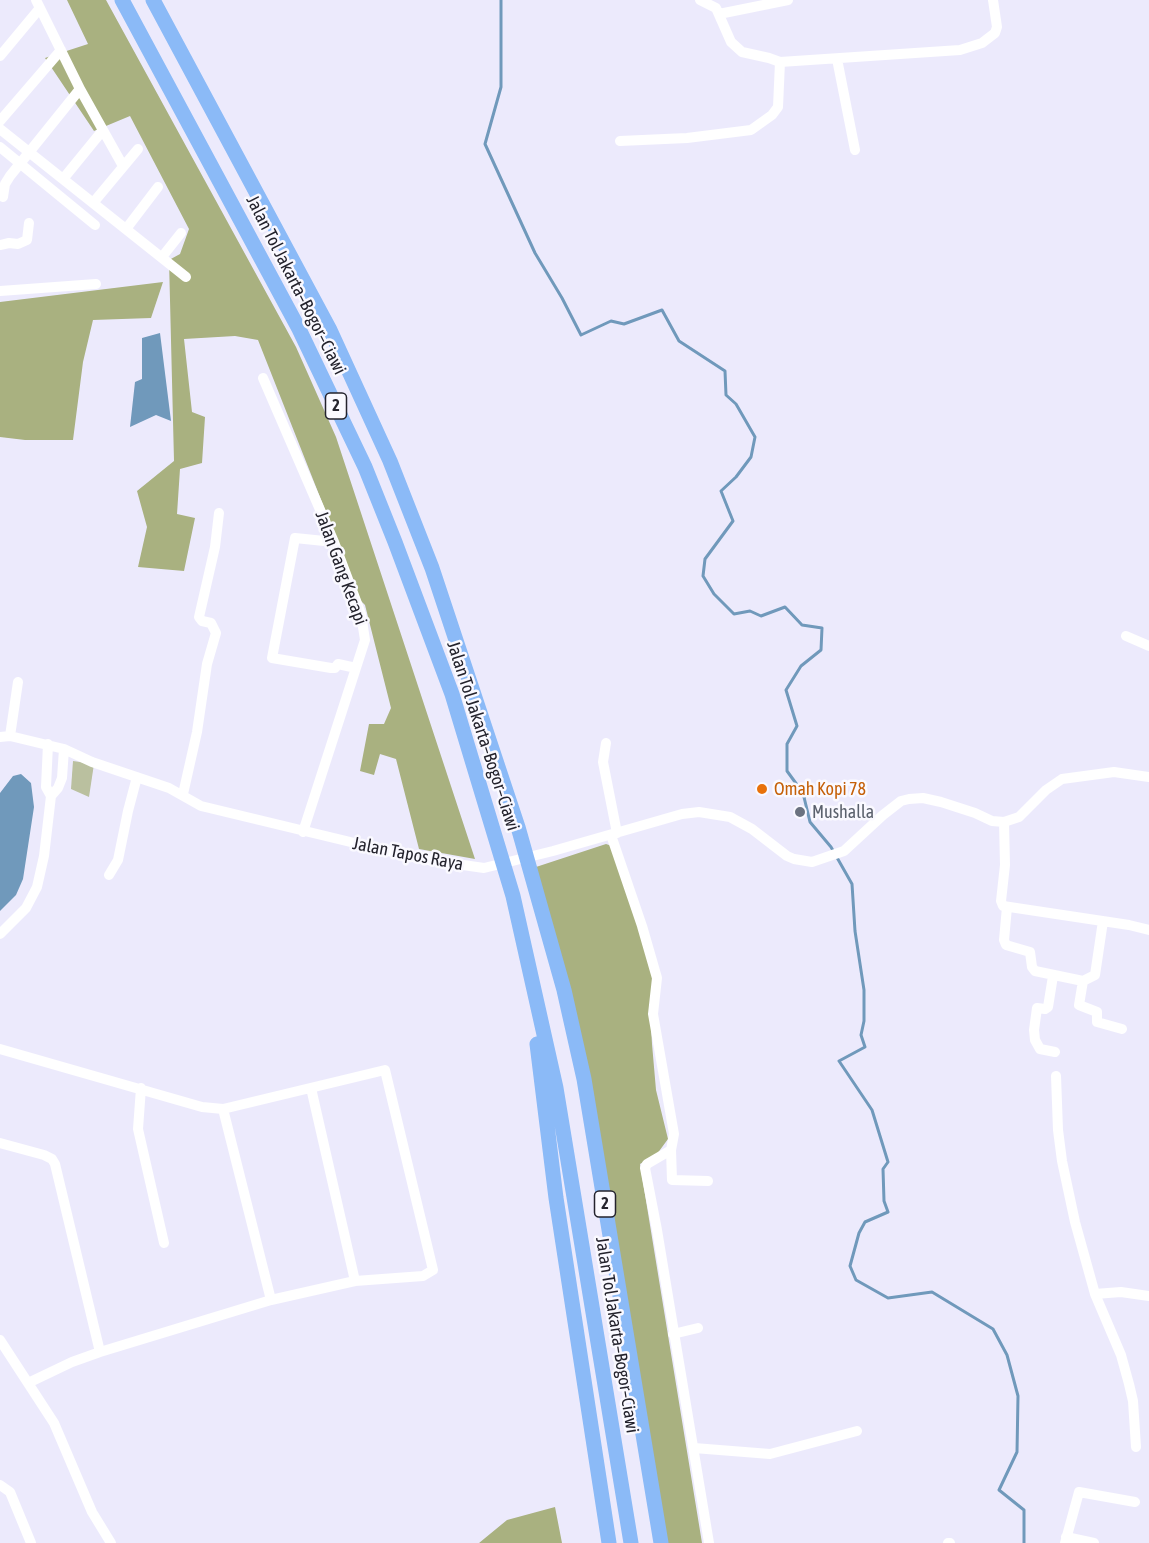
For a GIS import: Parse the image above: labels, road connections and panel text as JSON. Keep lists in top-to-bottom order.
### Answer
{
  "streets": {
    "highway": ["Jalan Tol Jakarta–Bogor–Ciawi", "2"],
    "street": ["Jalan Gang Kecapi", "Jalan Tapos Raya"]
  },
  "crossings": [
    ["Jalan Gang Kecapi", "Jalan Tapos Raya"]
  ],
  "places": ["Omah Kopi 78", "Mushalla"]
}
